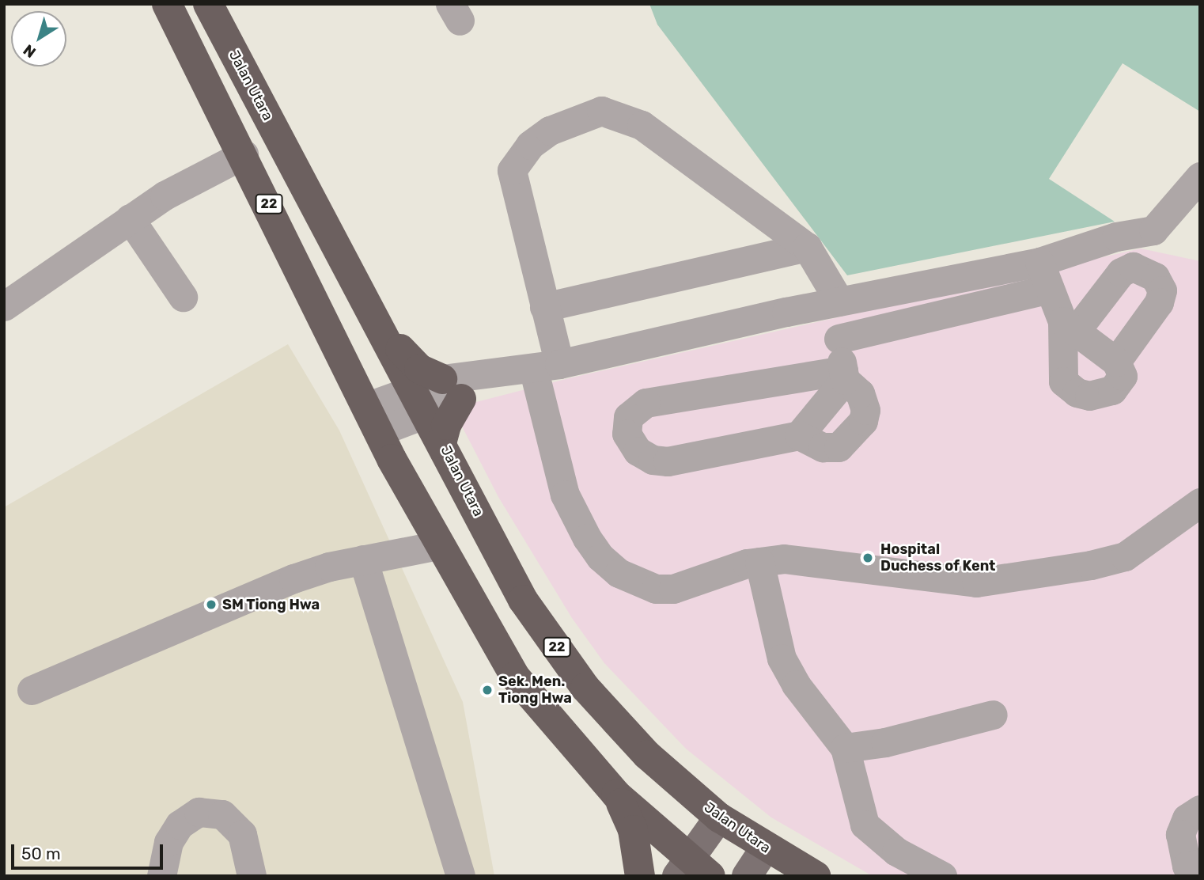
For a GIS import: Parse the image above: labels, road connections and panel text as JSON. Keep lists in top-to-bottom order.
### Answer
{
  "streets": {
    "highway": ["Jalan Utara", "22"]
  },
  "places": ["Hospital Duchess of Kent", "SM Tiong Hwa", "Sek. Men. Tiong Hwa"],
  "scale_bar": "50 m",
  "north": "bottom left"
}
